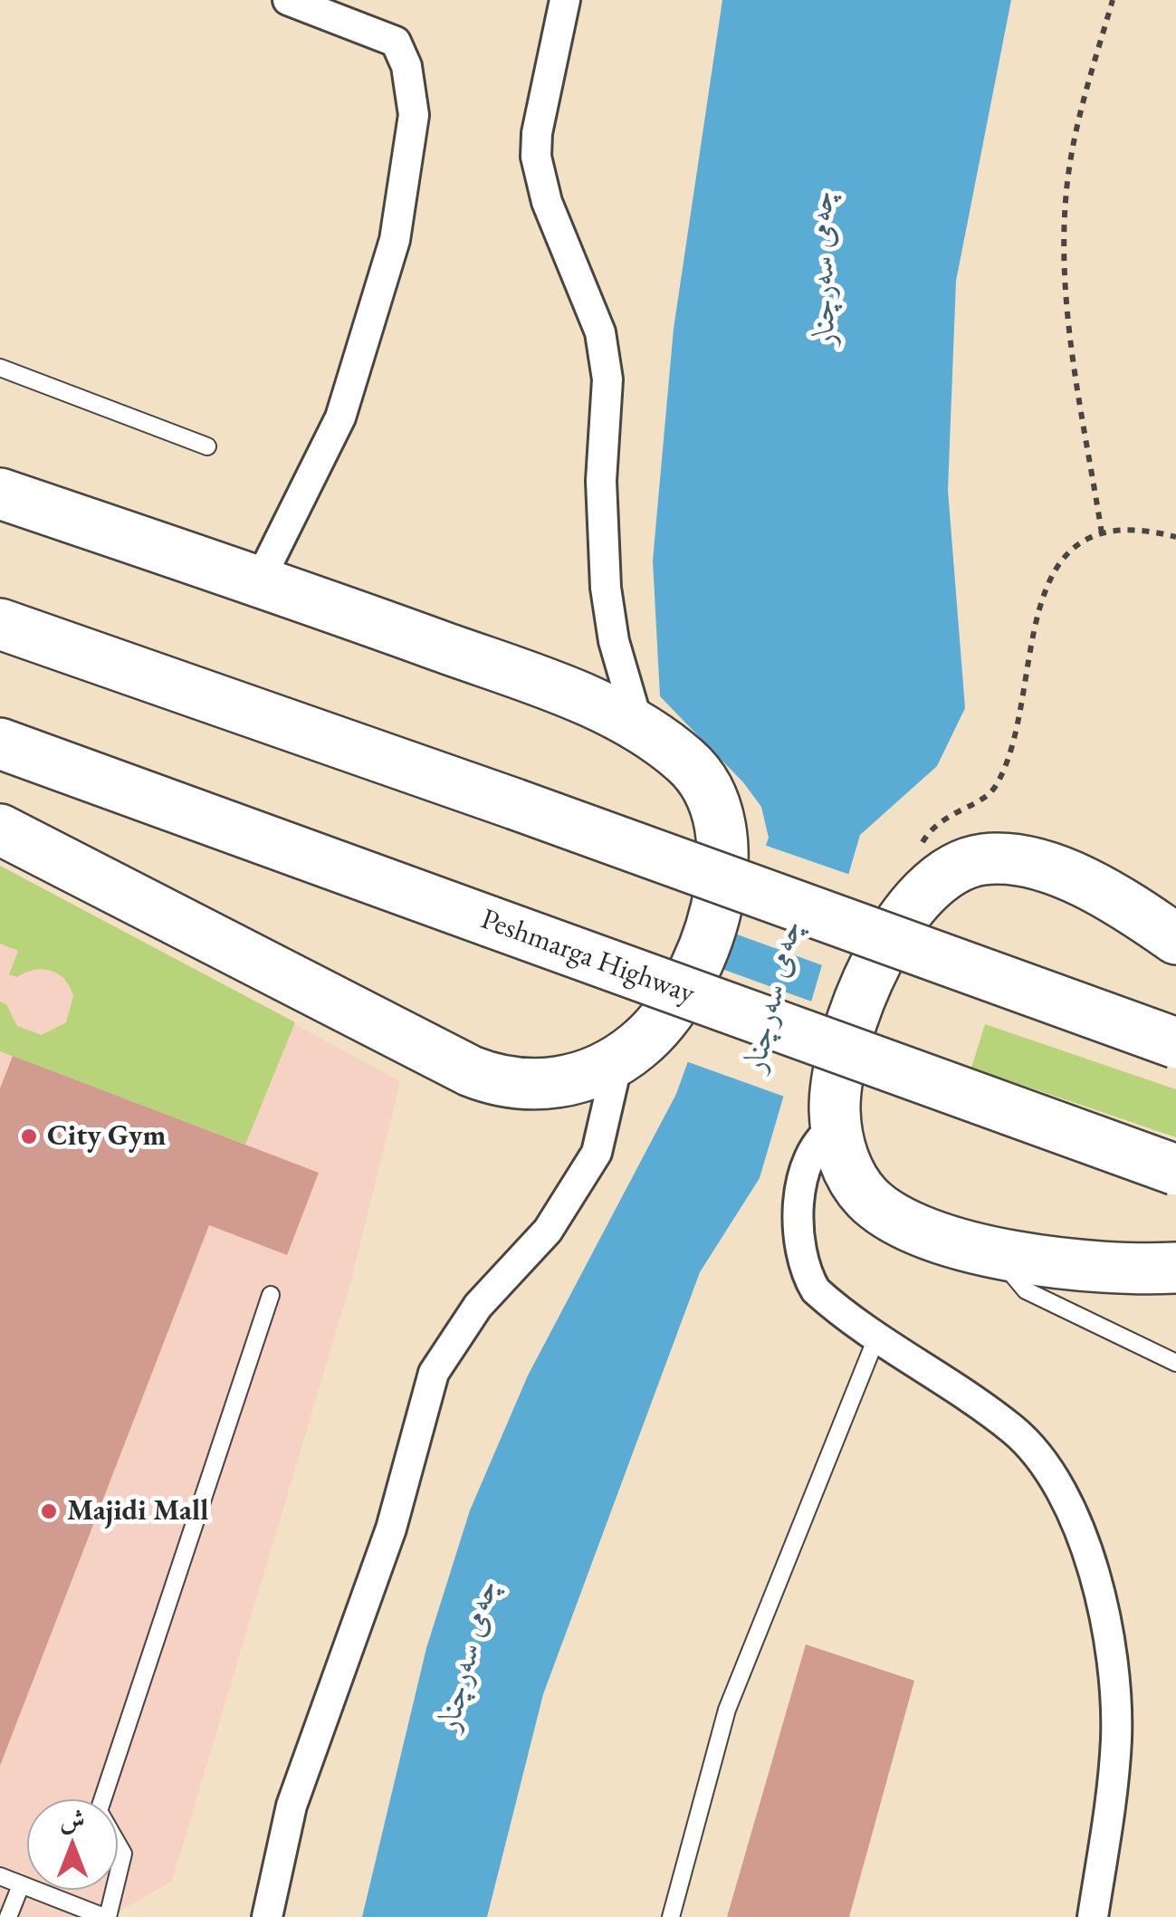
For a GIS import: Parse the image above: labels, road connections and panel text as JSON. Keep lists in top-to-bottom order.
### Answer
{
  "streets": {
    "highway": ["Peshmarga Highway"]
  },
  "water": ["چەمی سەرچنار"],
  "places": ["City Gym", "Majidi Mall"],
  "north": "top"
}
